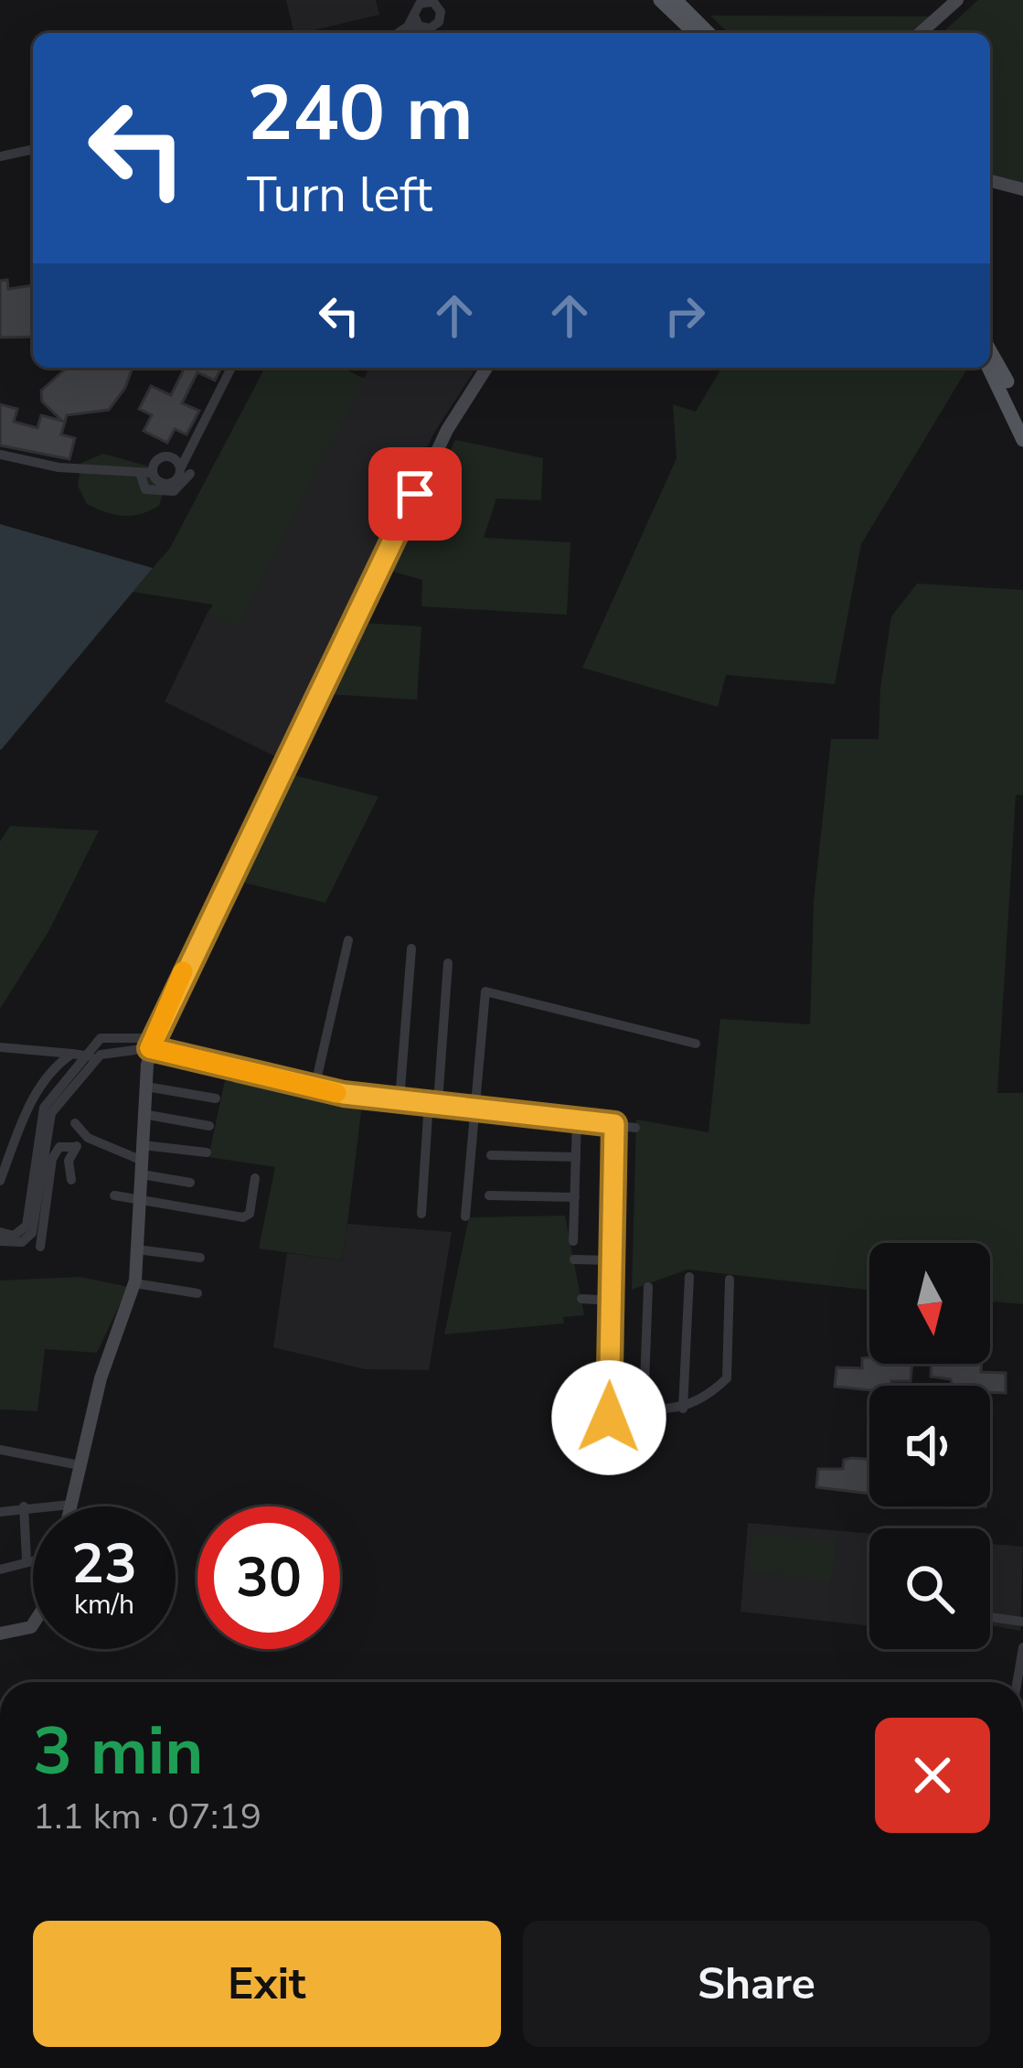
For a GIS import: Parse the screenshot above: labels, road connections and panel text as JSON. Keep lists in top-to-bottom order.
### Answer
{
  "north": "bottom",
  "page": {
    "turn": ["240 m", "Turn left"],
    "speed": "23 km/h",
    "limit": "30",
    "heading": ["3 min", "1.1 km · 07:19"],
    "buttons": ["Exit", "Share"]
  }
}
